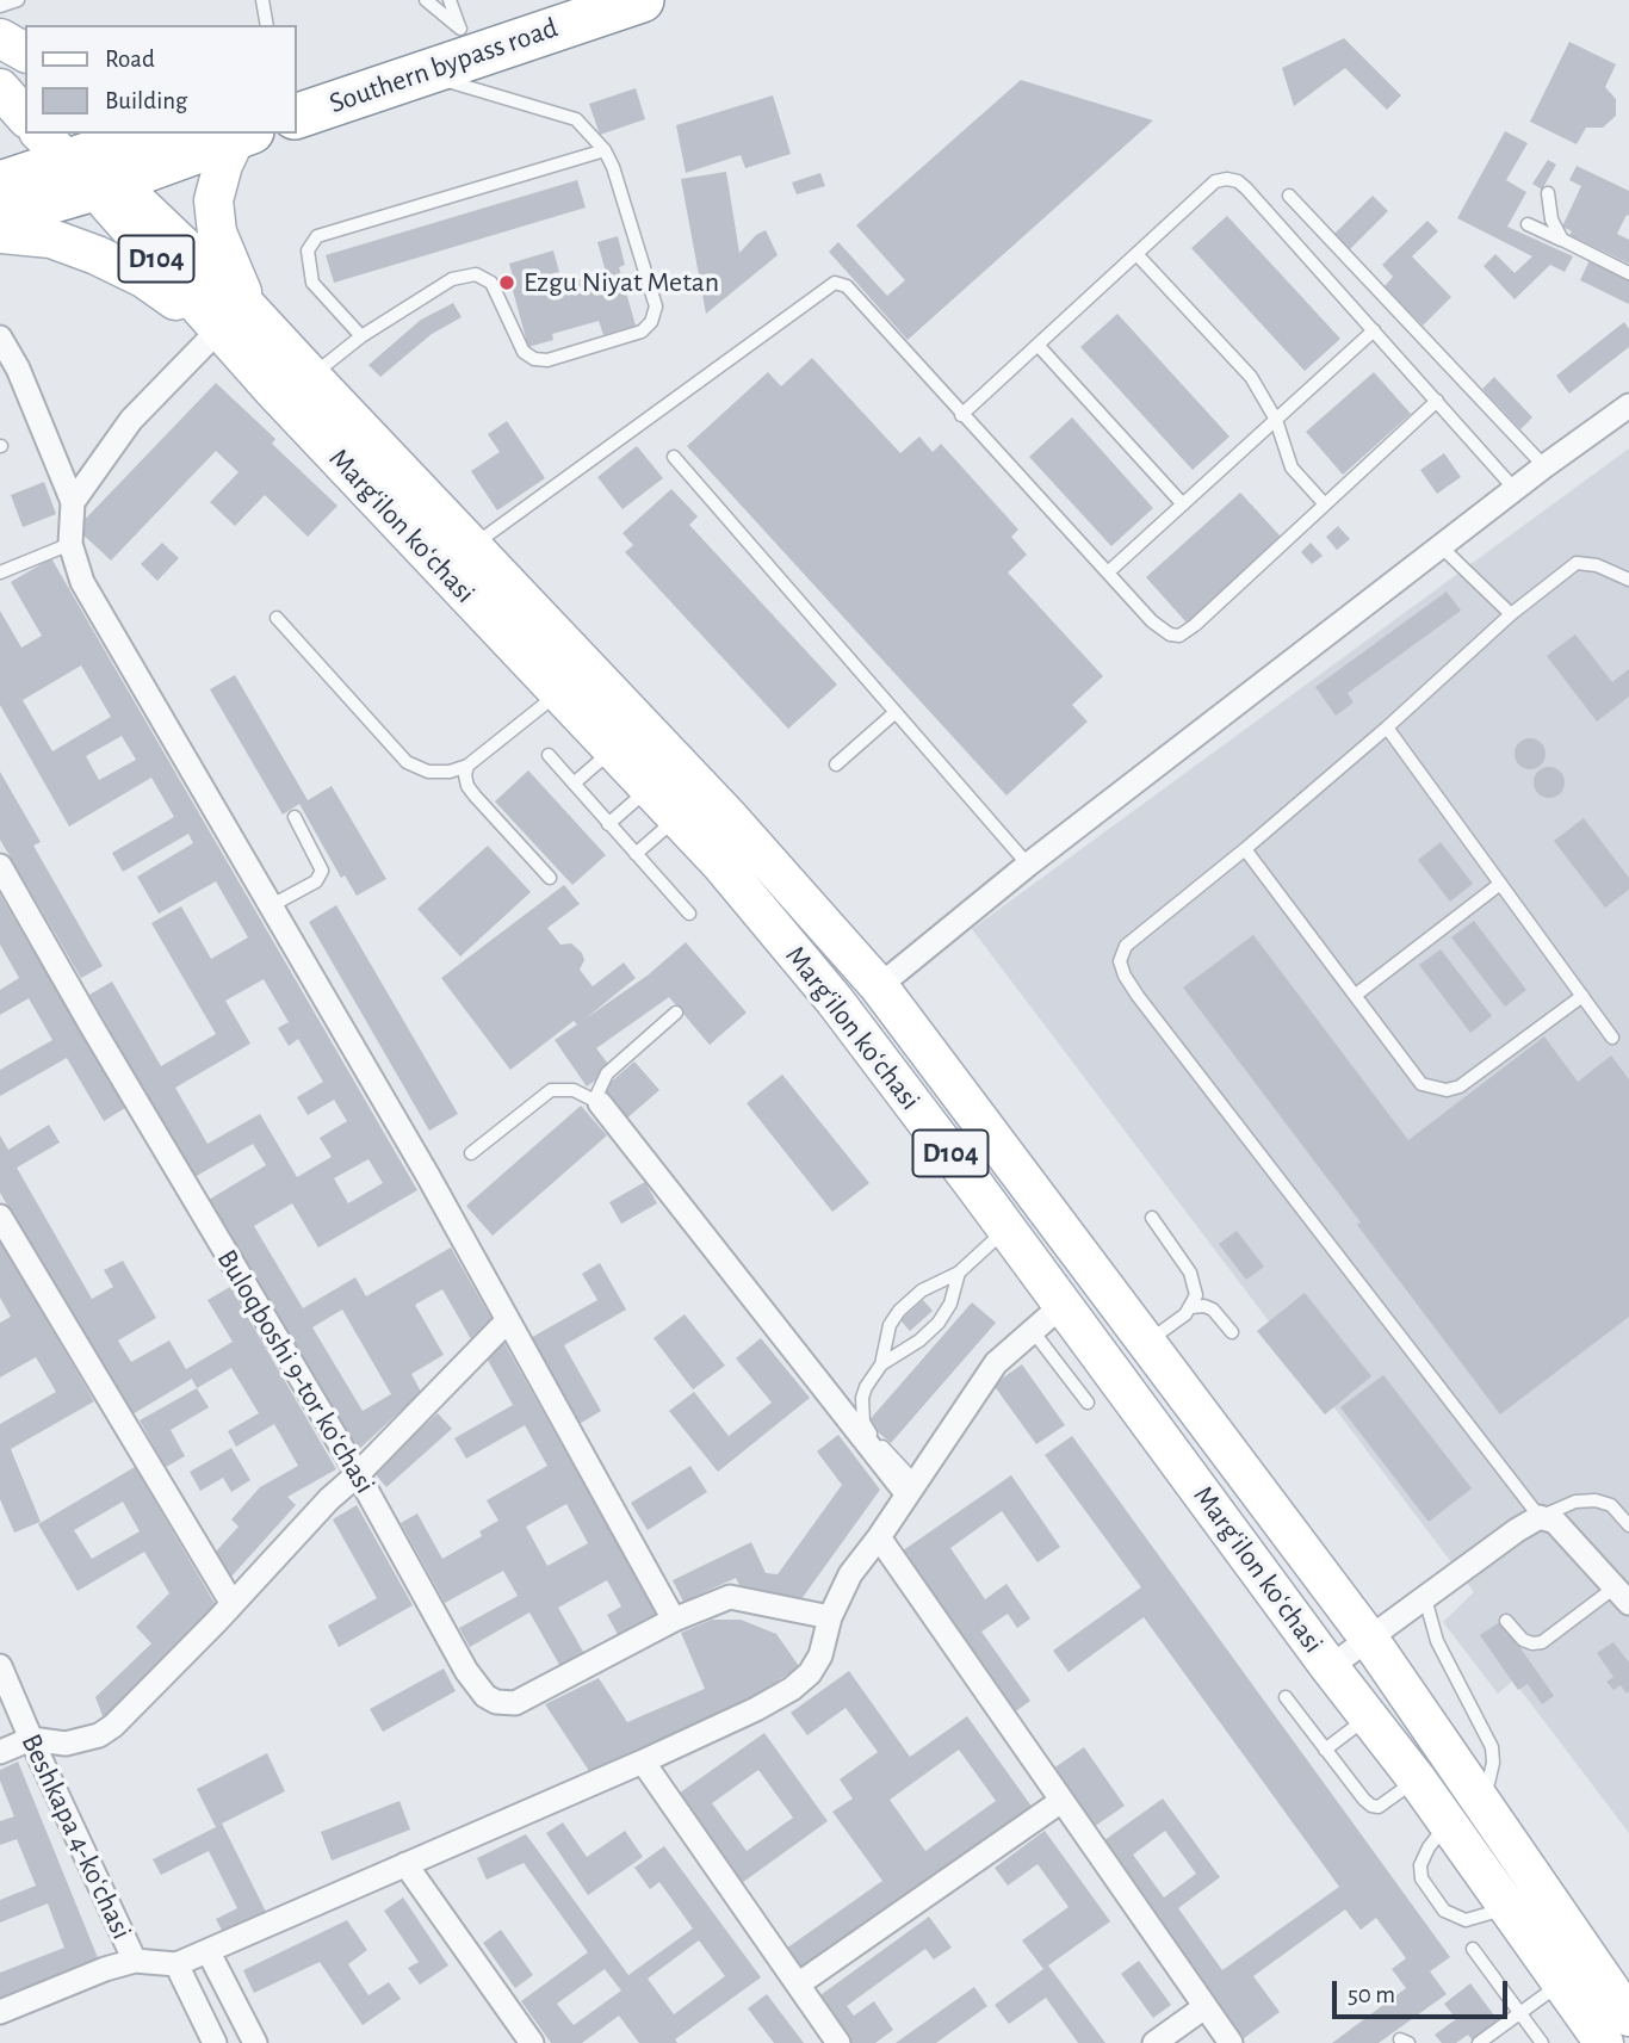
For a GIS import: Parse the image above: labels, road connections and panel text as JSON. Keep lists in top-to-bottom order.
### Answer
{
  "streets": {
    "highway": ["Southern bypass road"],
    "main road": ["D104", "Margʻilon koʻchasi"],
    "street": ["Buloqboshi 9-tor koʻchasi", "Beshkapa 4-koʻchasi"]
  },
  "places": ["Ezgu Niyat Metan"],
  "legend": ["Road", "Building"],
  "scale_bar": "50 m"
}
